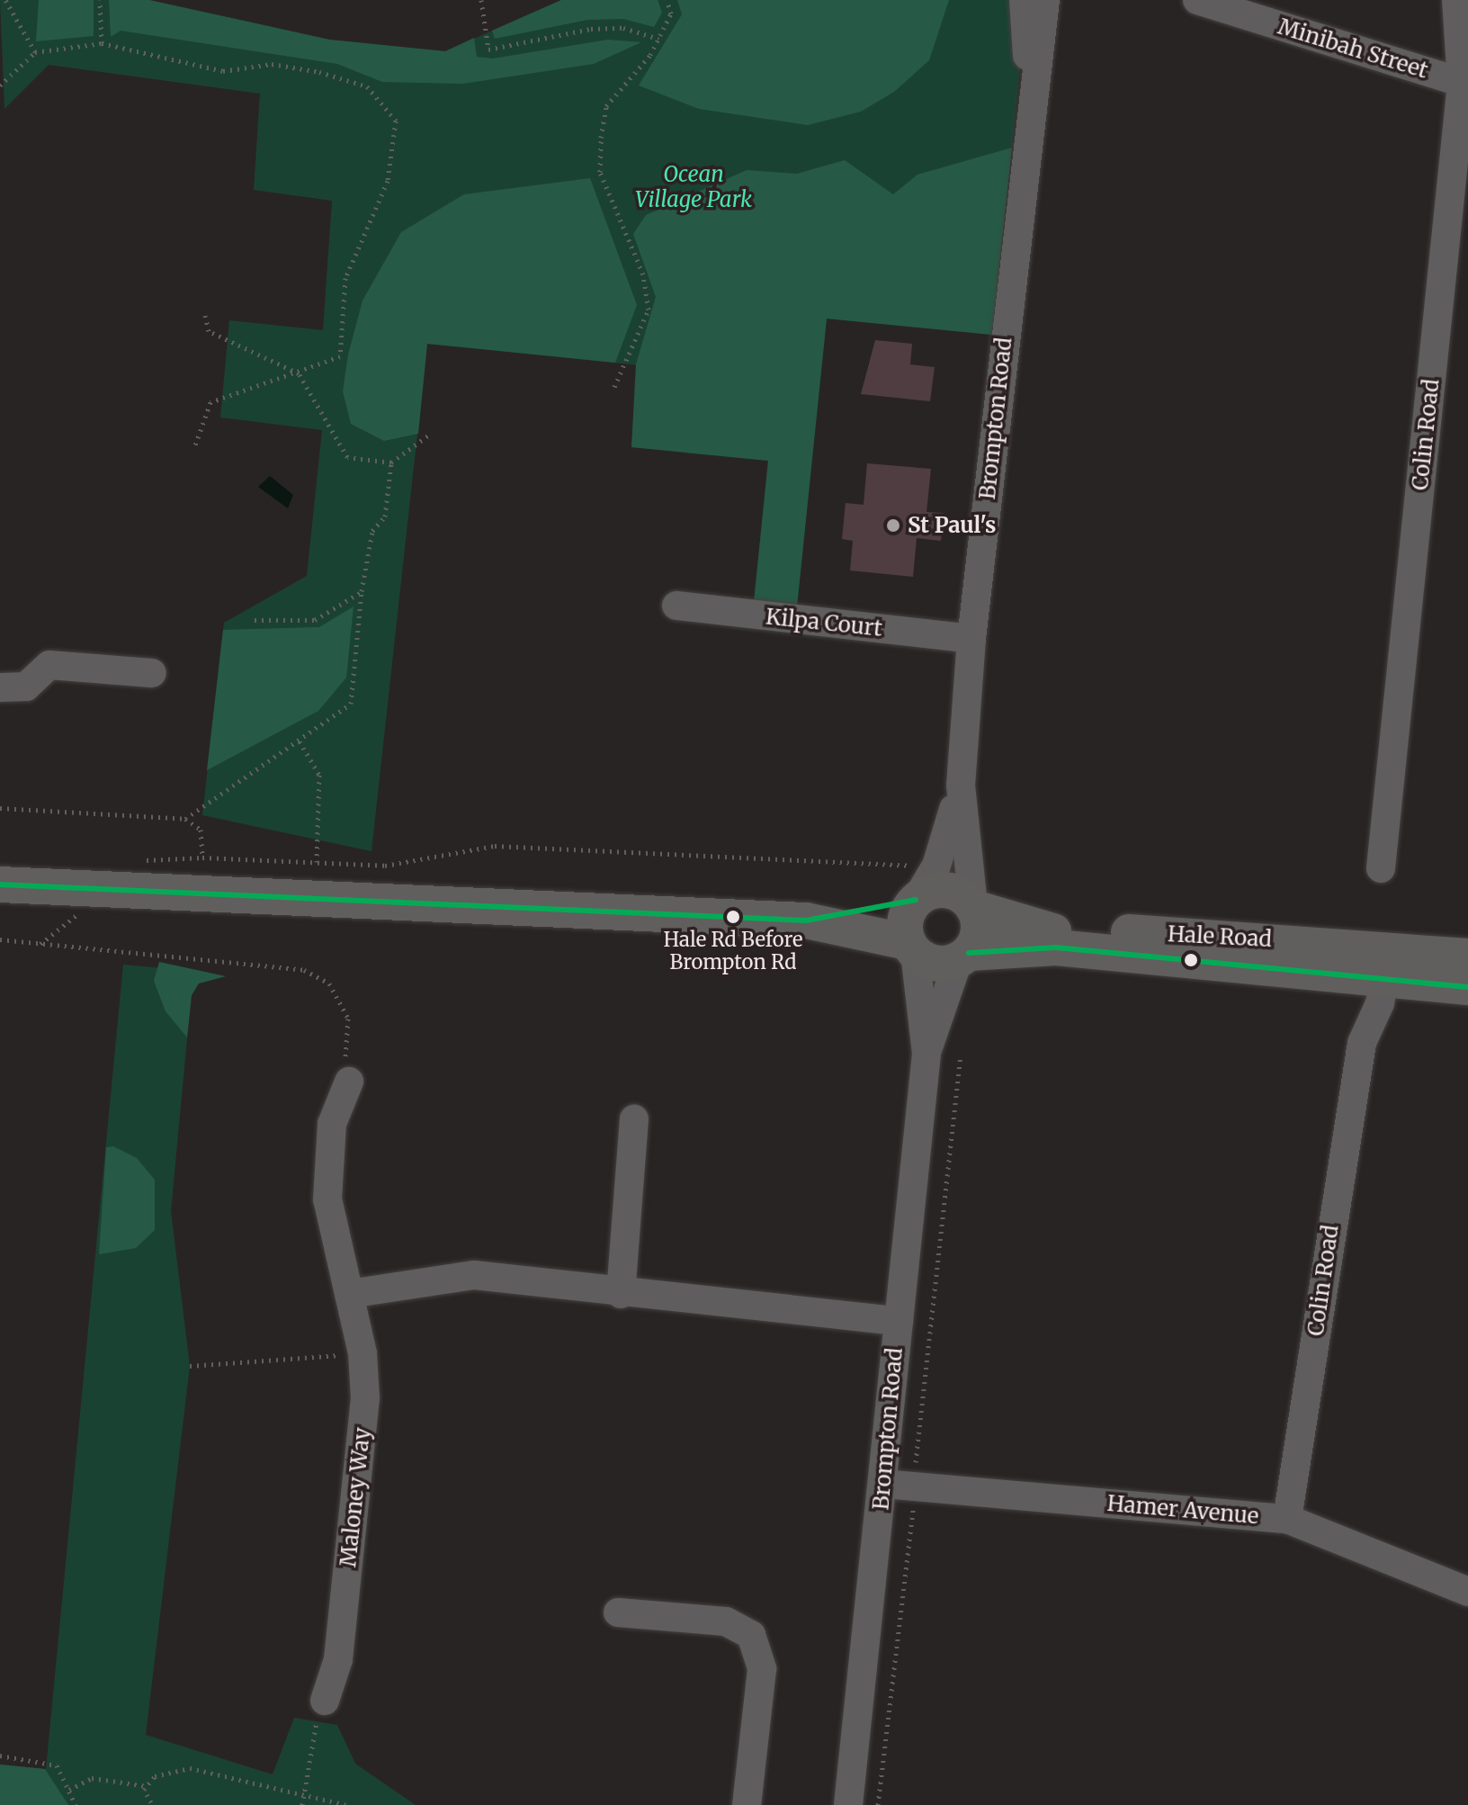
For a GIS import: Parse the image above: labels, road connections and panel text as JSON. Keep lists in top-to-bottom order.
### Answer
{
  "streets": {
    "main road": ["Hale Road"],
    "street": [
      "Minibah Street",
      "Brompton Road",
      "Colin Road",
      "Kilpa Court",
      "Maloney Way",
      "Hamer Avenue"
    ]
  },
  "crossings": [
    ["Minibah Street", "Colin Road"],
    ["Brompton Road", "Kilpa Court"],
    ["Brompton Road", "Hale Road"],
    ["Brompton Road", "Hamer Avenue"],
    ["Colin Road", "Hale Road"],
    ["Colin Road", "Hamer Avenue"]
  ],
  "parks": ["Ocean Village Park"],
  "places": ["St Paul's", "Hale Rd Before Brompton Rd"]
}
